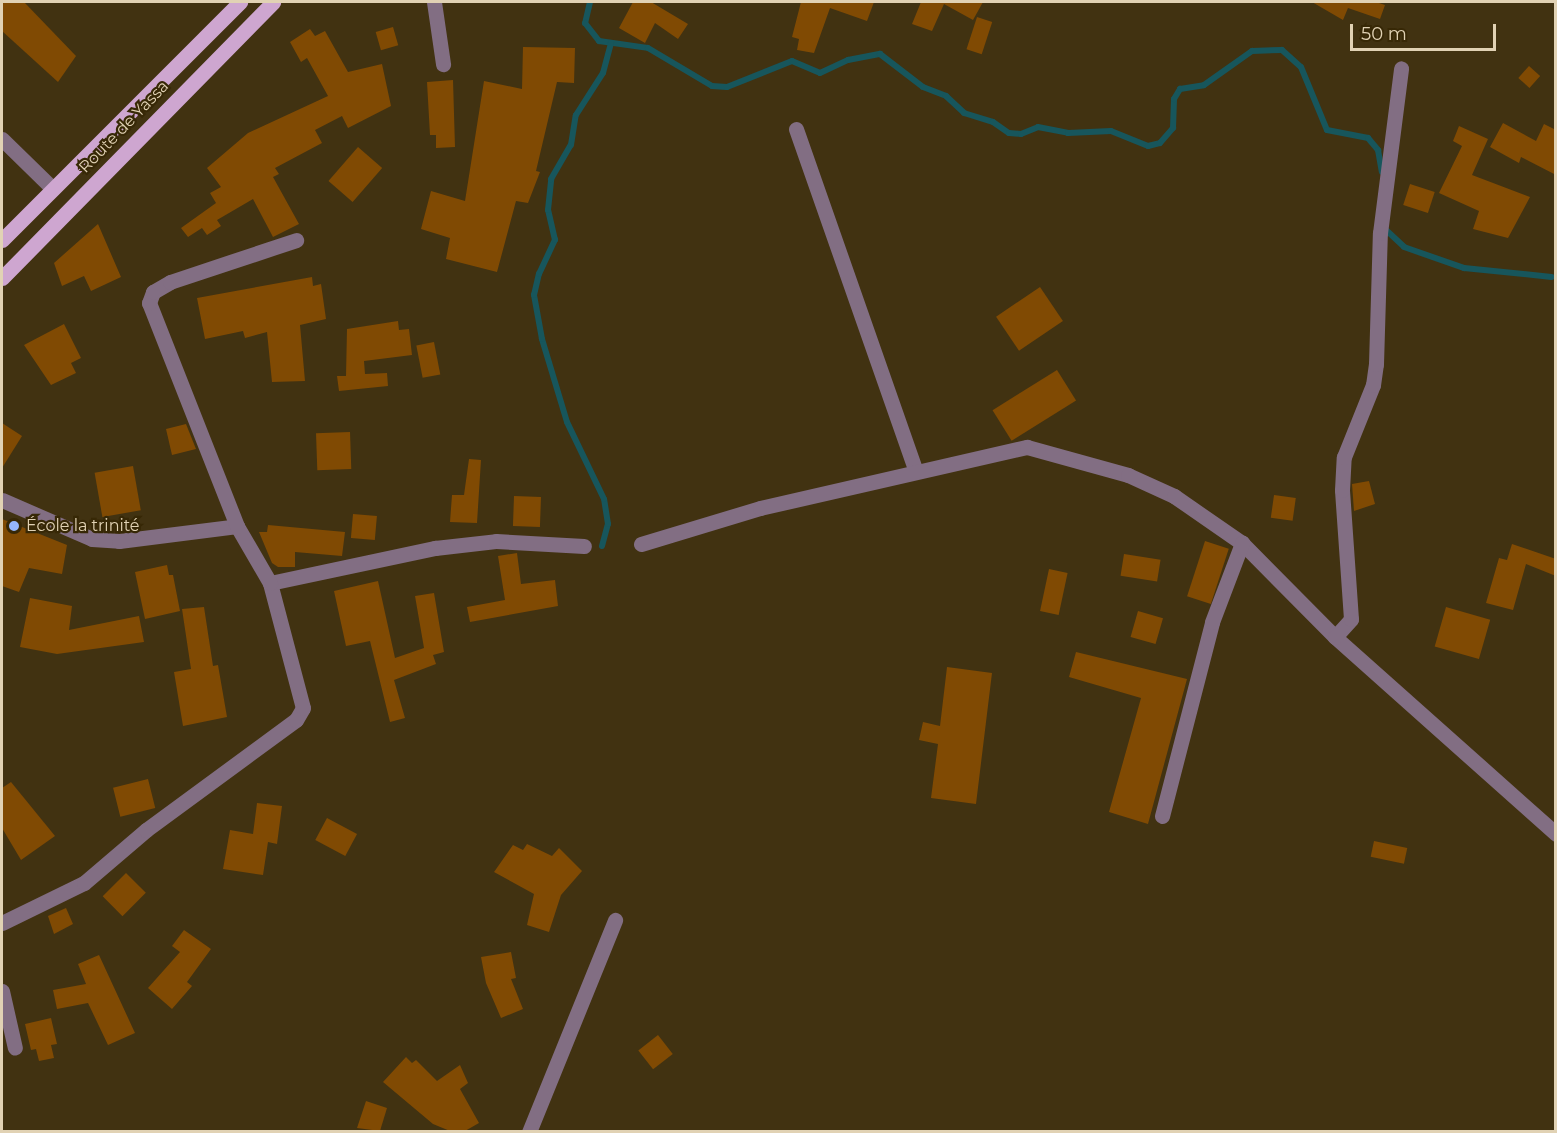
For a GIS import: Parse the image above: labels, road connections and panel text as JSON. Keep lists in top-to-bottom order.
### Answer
{
  "streets": {
    "main road": ["Route de Yassa"]
  },
  "places": ["École la trinité"],
  "scale_bar": "50 m"
}
